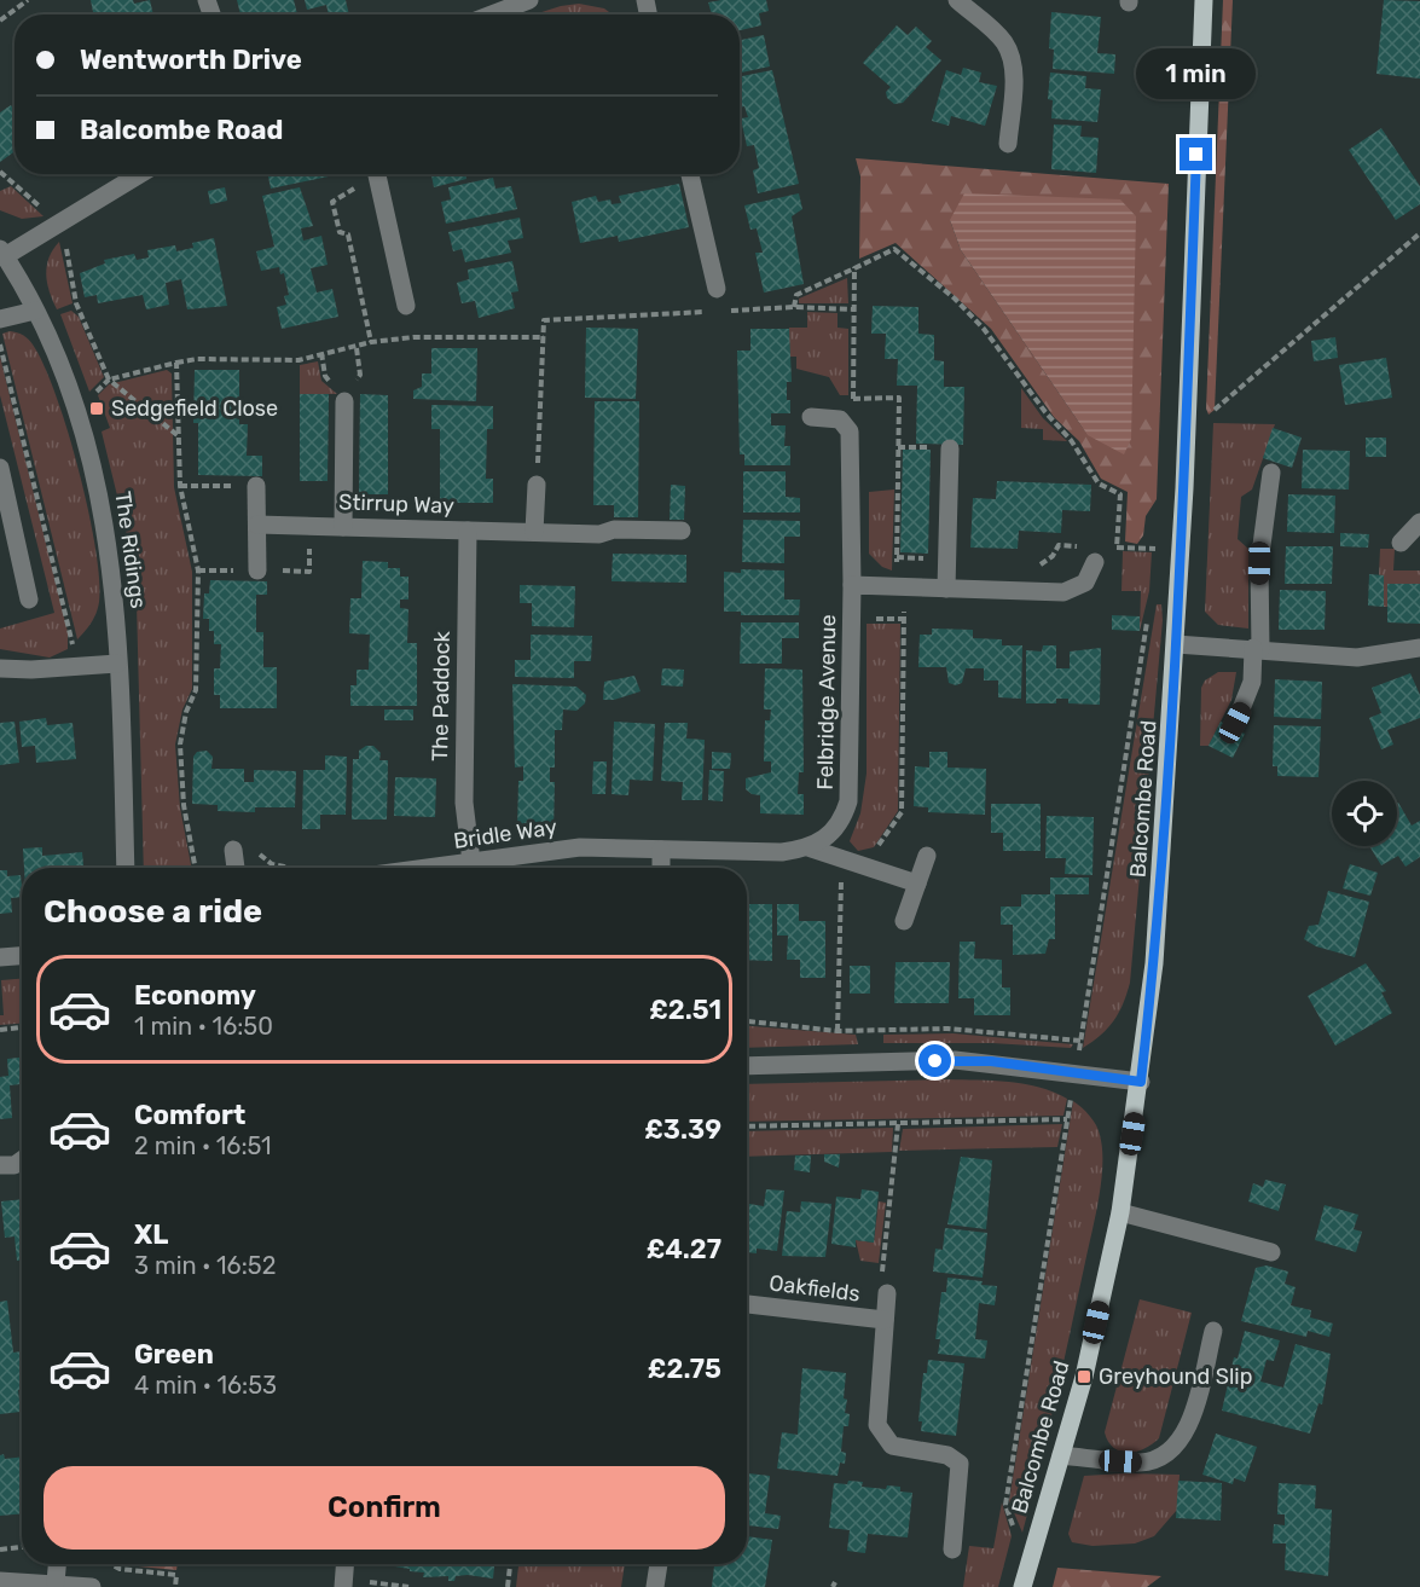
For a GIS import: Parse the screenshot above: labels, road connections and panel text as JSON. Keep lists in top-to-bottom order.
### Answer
{
  "streets": {
    "main road": ["Balcombe Road"],
    "street": [
      "Stirrup Way",
      "The Ridings",
      "The Paddock",
      "Felbridge Avenue",
      "Bridle Way",
      "Oakfields"
    ]
  },
  "crossings": [
    ["Stirrup Way", "The Paddock"],
    ["The Paddock", "Bridle Way"]
  ],
  "places": {
    "transit": ["Sedgefield Close", "Greyhound Slip"]
  },
  "page": {
    "banner": ["Wentworth Drive", "Balcombe Road"],
    "bubble": "1 min",
    "heading": "Choose a ride",
    "list": [
      {
        "name": "Economy",
        "note": "1 min · 16:50",
        "value": "£2.51"
      },
      {
        "name": "Comfort",
        "note": "2 min · 16:51",
        "value": "£3.39"
      },
      {
        "name": "XL",
        "note": "3 min · 16:52",
        "value": "£4.27"
      },
      {
        "name": "Green",
        "note": "4 min · 16:53",
        "value": "£2.75"
      }
    ],
    "buttons": "Confirm"
  }
}
